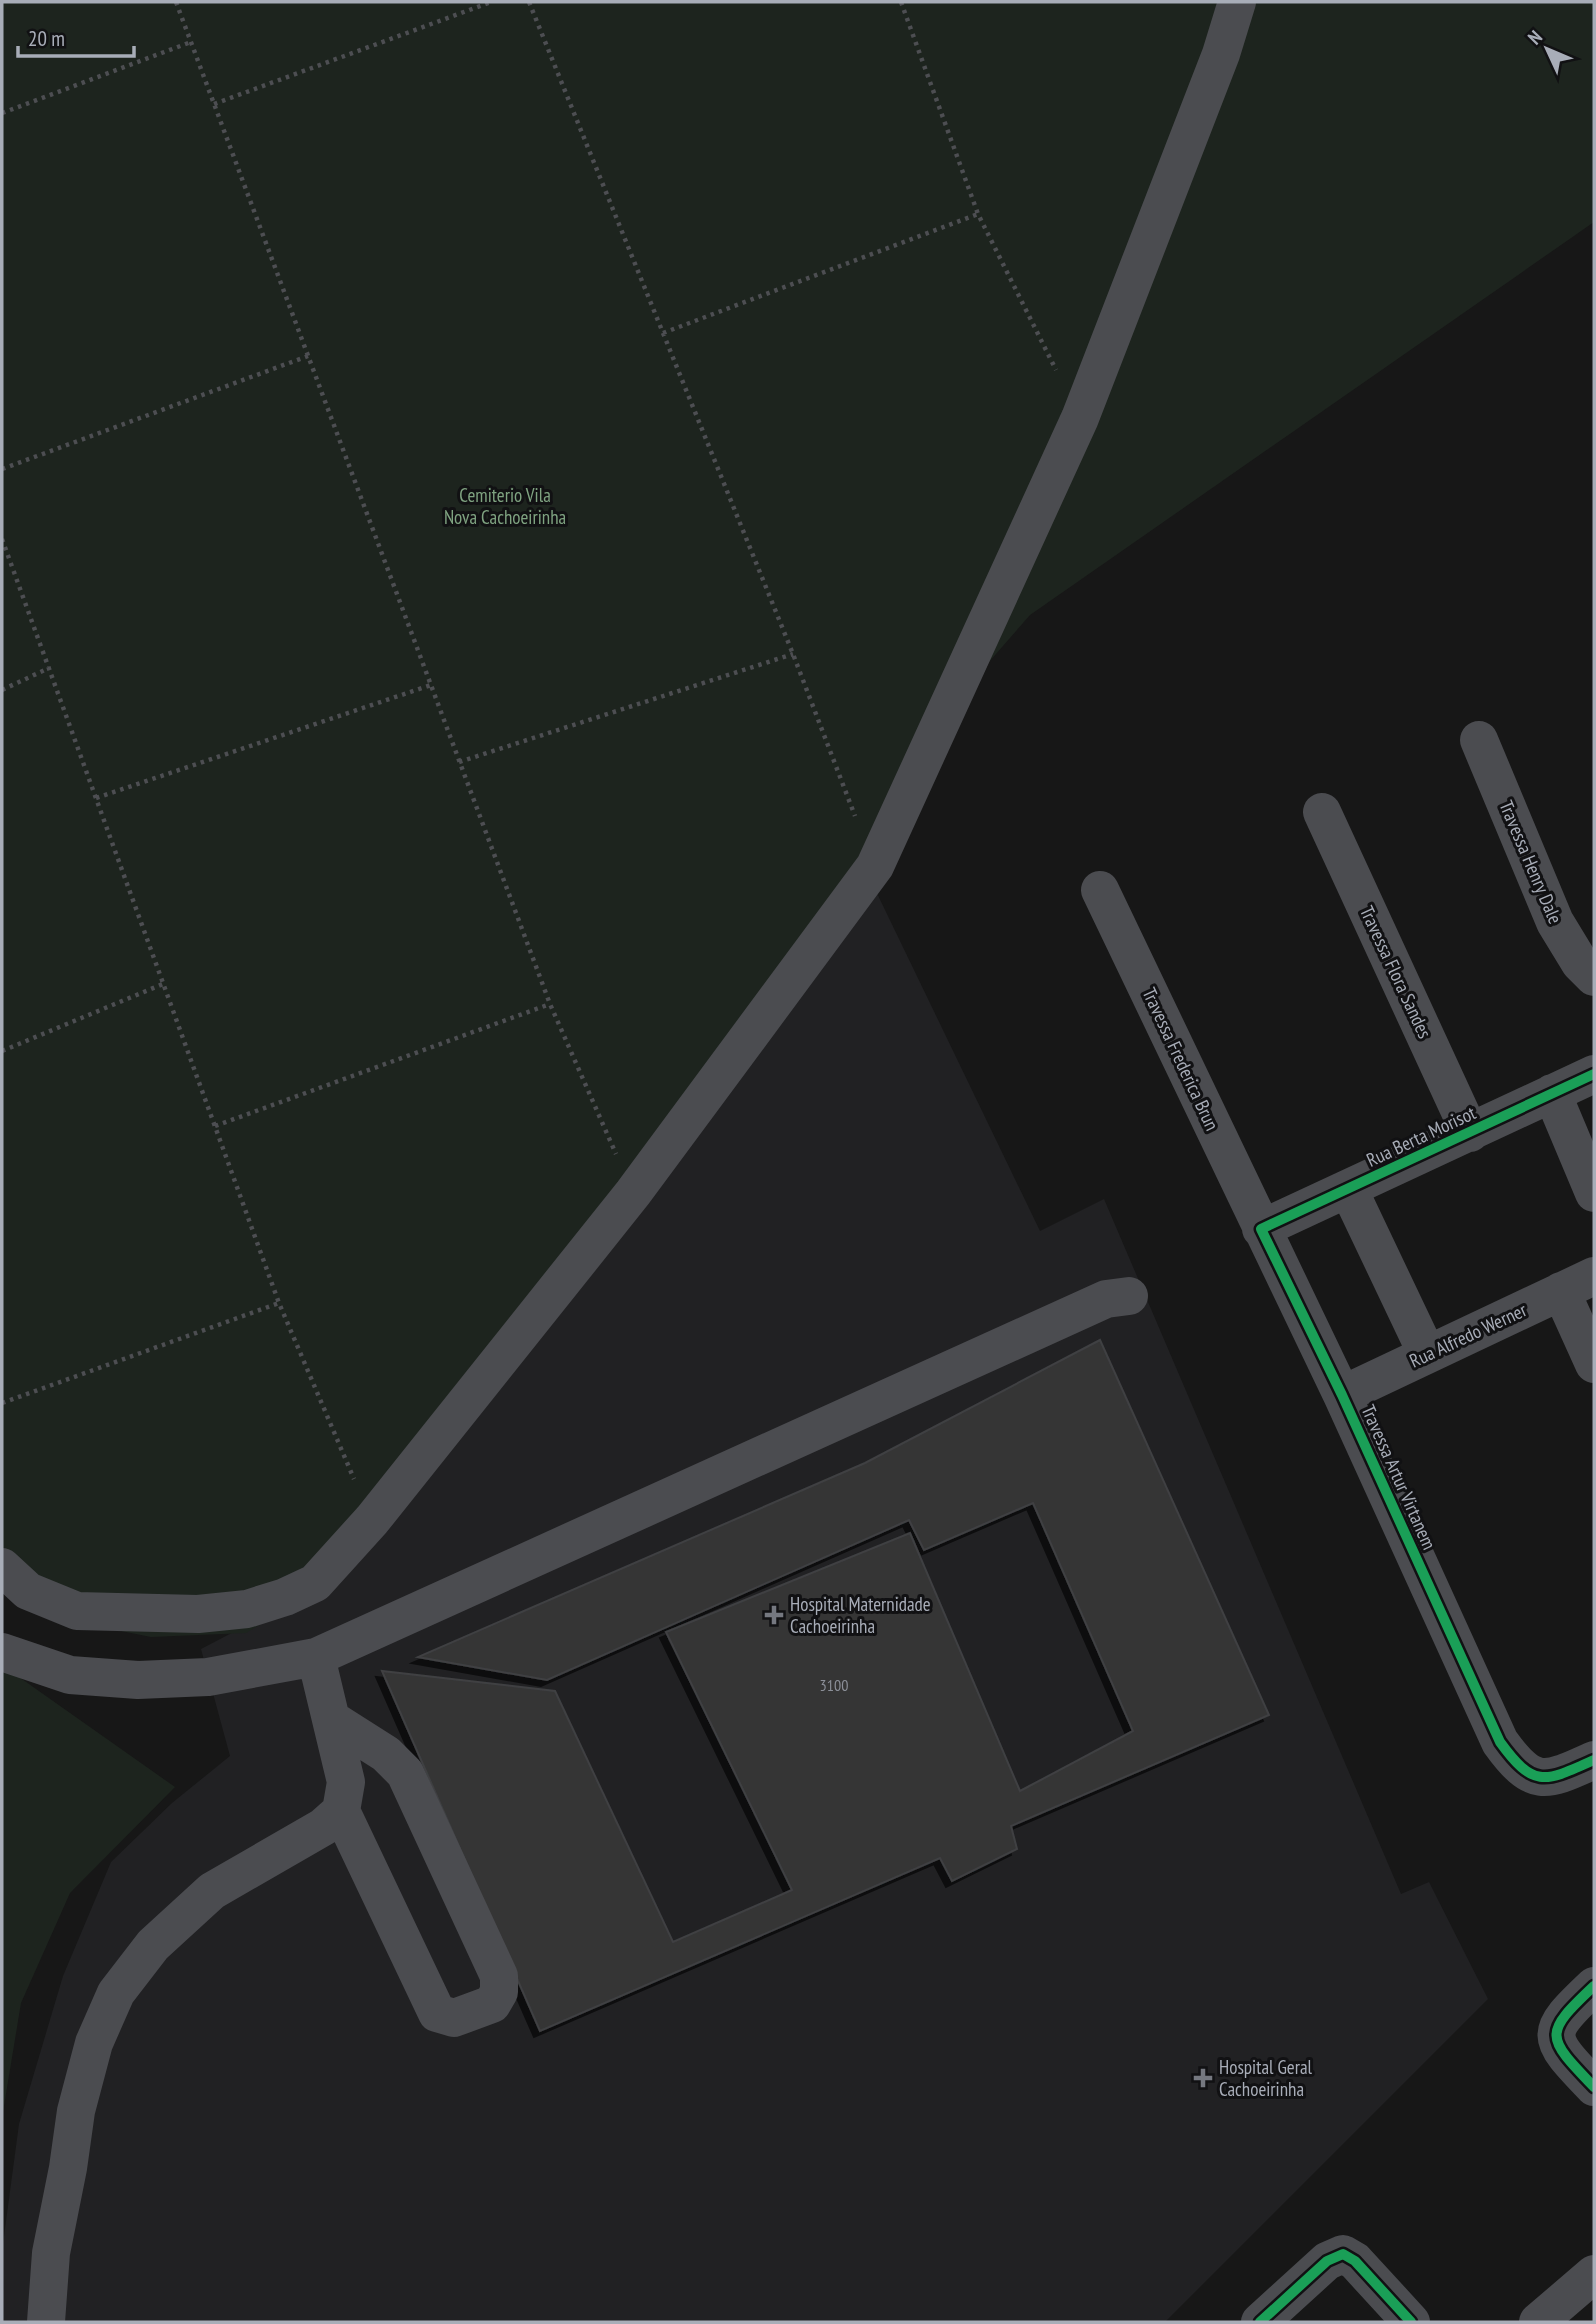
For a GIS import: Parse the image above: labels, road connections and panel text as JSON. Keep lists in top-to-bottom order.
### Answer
{
  "streets": {
    "street": [
      "Travessa Henry Dale",
      "Travessa Flora Sandes",
      "Travessa Frederica Brun",
      "Rua Berta Morisot",
      "Rua Alfredo Werner",
      "Travessa Artur Virtanem"
    ]
  },
  "crossings": [
    ["Travessa Flora Sandes", "Rua Berta Morisot"],
    ["Travessa Frederica Brun", "Rua Berta Morisot"],
    ["Travessa Frederica Brun", "Travessa Artur Virtanem"],
    ["Rua Berta Morisot", "Travessa Artur Virtanem"],
    ["Rua Alfredo Werner", "Travessa Artur Virtanem"]
  ],
  "parks": ["Cemiterio Vila Nova Cachoeirinha"],
  "places": {
    "health": ["Hospital Maternidade Cachoeirinha", "Hospital Geral Cachoeirinha"]
  },
  "house_numbers": ["3100"],
  "scale_bar": "20 m",
  "north": "top left"
}
